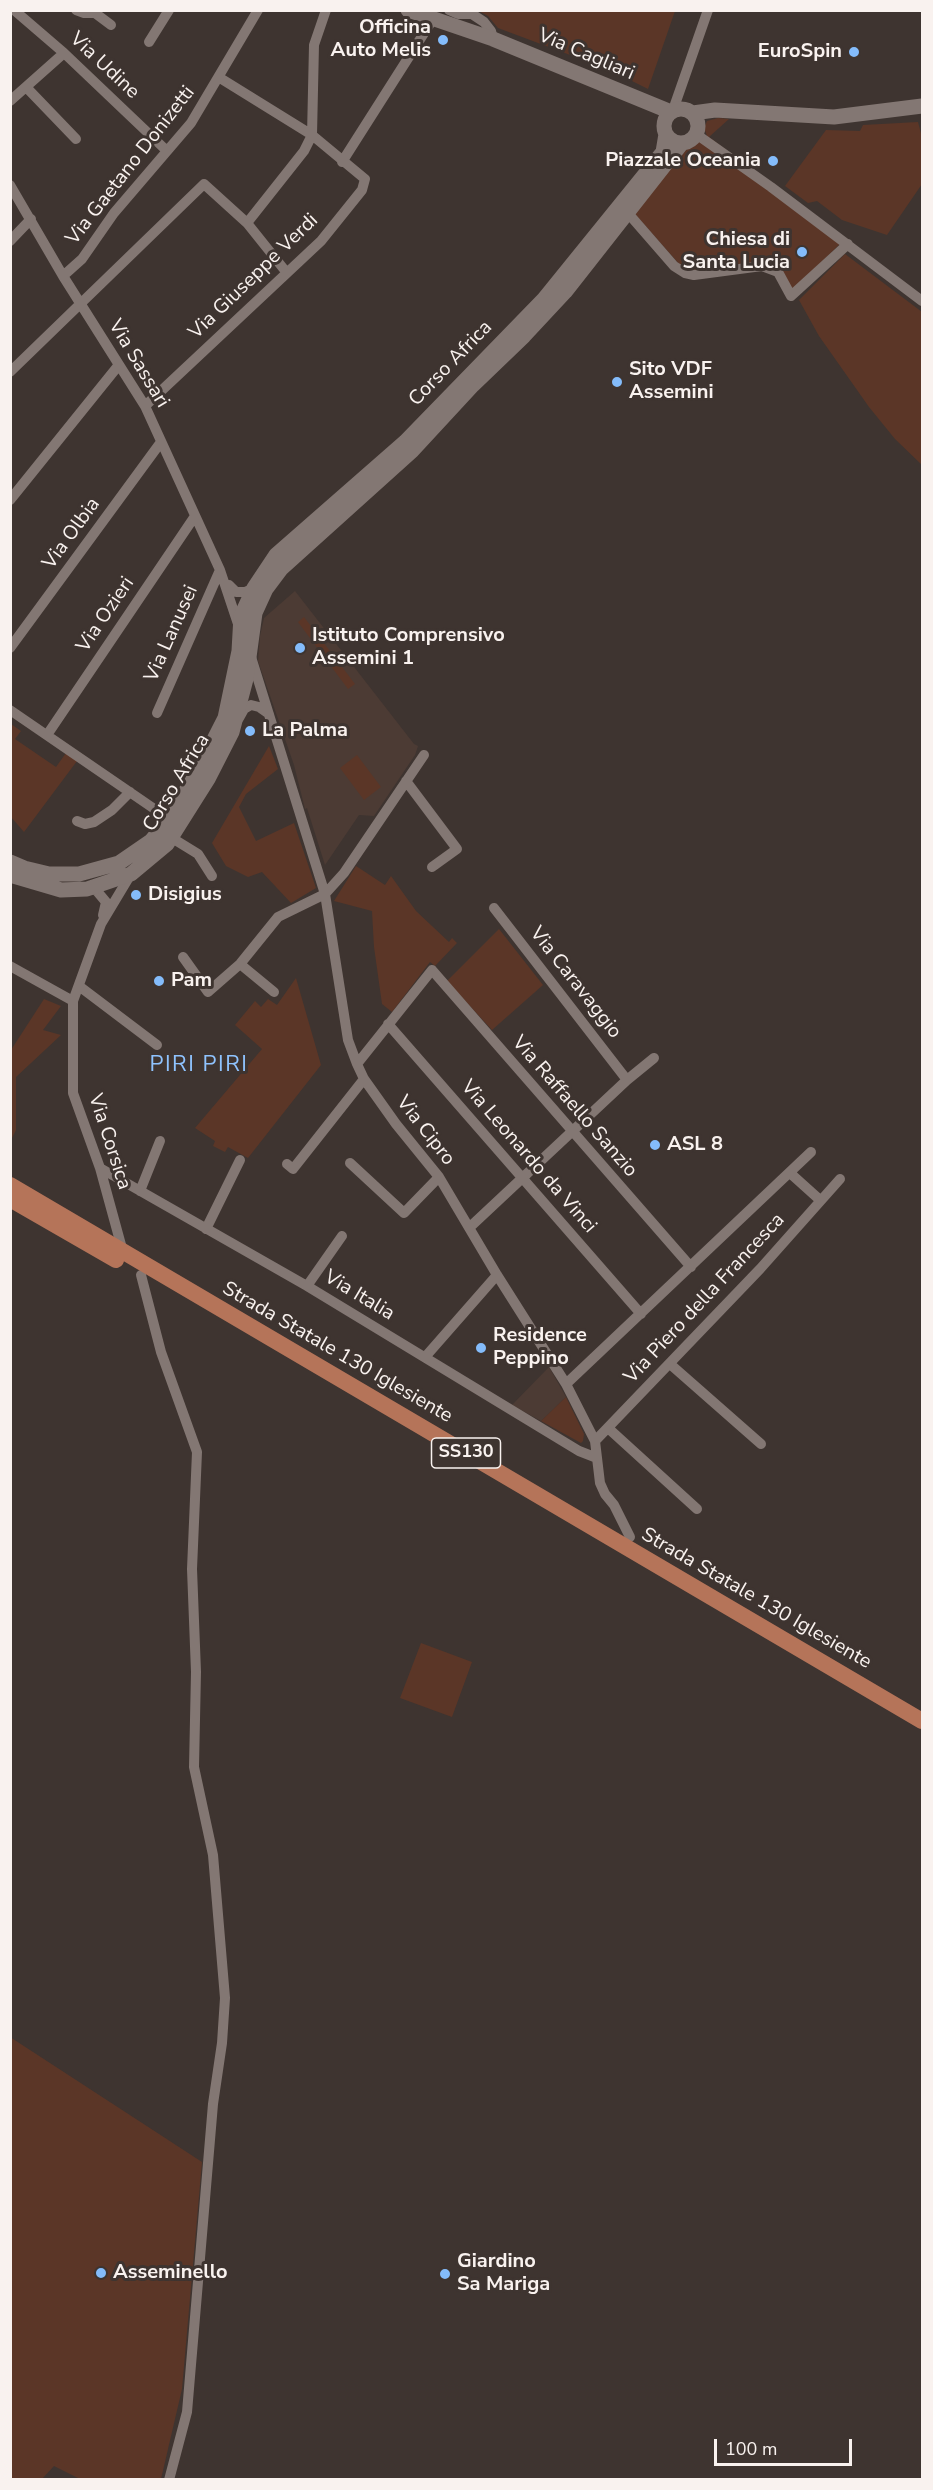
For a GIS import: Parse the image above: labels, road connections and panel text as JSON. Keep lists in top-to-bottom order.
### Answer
{
  "streets": {
    "main road": ["Strada Statale 130 Iglesiente", "SS130"],
    "street": [
      "Via Cagliari",
      "Via Udine",
      "Via Gaetano Donizetti",
      "Via Giuseppe Verdi",
      "Via Sassari",
      "Corso Africa",
      "Via Olbia",
      "Via Ozieri",
      "Via Lanusei",
      "Via Caravaggio",
      "Via Raffaello Sanzio",
      "Via Cipro",
      "Via Corsica",
      "Via Leonardo da Vinci",
      "Via Italia",
      "Via Piero della Francesca"
    ]
  },
  "crossings": [
    ["Via Cagliari", "Corso Africa"],
    ["Via Udine", "Via Gaetano Donizetti"],
    ["Via Gaetano Donizetti", "Via Sassari"],
    ["Via Giuseppe Verdi", "Via Sassari"],
    ["Via Sassari", "Corso Africa"],
    ["Via Sassari", "Via Olbia"],
    ["Via Sassari", "Via Ozieri"],
    ["Via Sassari", "Via Lanusei"],
    ["Corso Africa", "Via Cipro"],
    ["Corso Africa", "Via Corsica"],
    ["Via Raffaello Sanzio", "Via Leonardo da Vinci"],
    ["Via Cipro", "Via Italia"],
    ["Via Cipro", "Via Piero della Francesca"],
    ["Via Corsica", "Via Italia"],
    ["Via Corsica", "Strada Statale 130 Iglesiente"]
  ],
  "districts": ["PIRI PIRI"],
  "places": [
    "Officina Auto Melis",
    "EuroSpin",
    "Piazzale Oceania",
    "Chiesa di Santa Lucia",
    "Sito VDF Assemini",
    "Istituto Comprensivo Assemini 1",
    "La Palma",
    "Disigius",
    "Pam",
    "ASL 8",
    "Residence Peppino",
    "Asseminello",
    "Giardino Sa Mariga"
  ],
  "scale_bar": "100 m"
}
